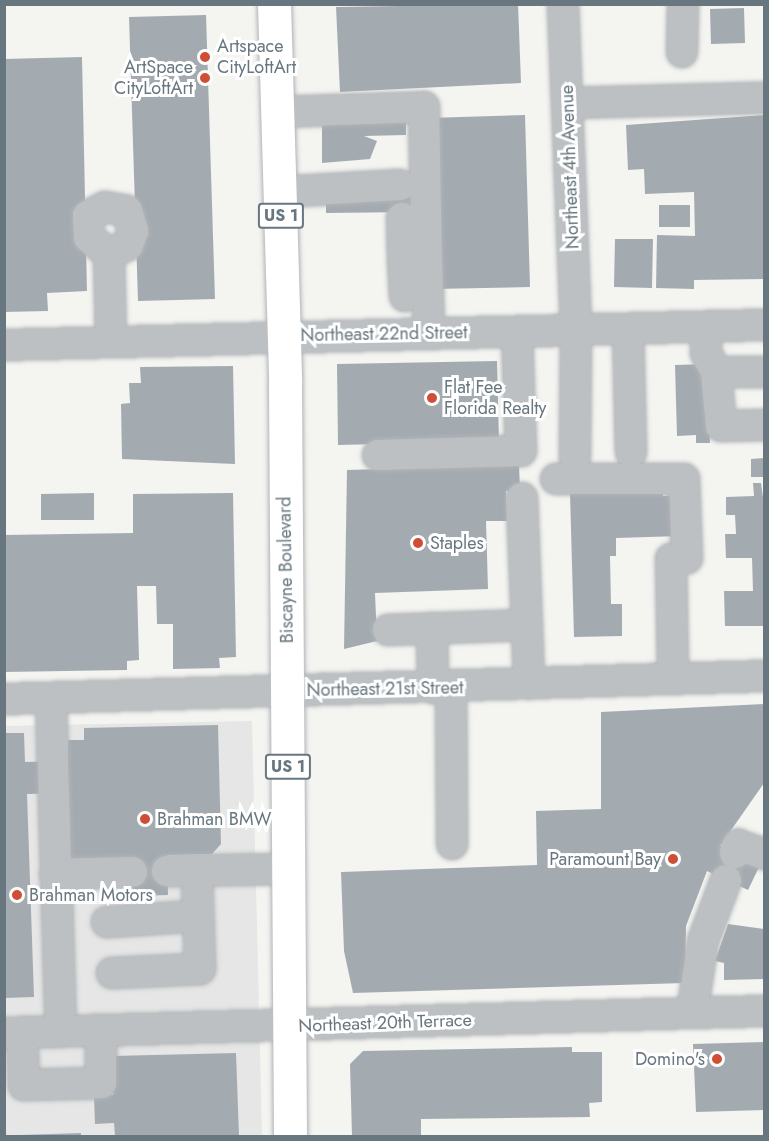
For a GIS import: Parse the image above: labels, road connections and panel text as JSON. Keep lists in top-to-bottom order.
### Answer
{
  "streets": {
    "main road": ["US 1", "Biscayne Boulevard"],
    "street": [
      "Northeast 4th Avenue",
      "Northeast 22nd Street",
      "Northeast 21st Street",
      "Northeast 20th Terrace"
    ]
  },
  "crossings": [
    ["Northeast 4th Avenue", "Northeast 22nd Street"],
    ["Northeast 4th Avenue", "Northeast 21st Street"],
    ["Northeast 22nd Street", "Biscayne Boulevard"],
    ["Biscayne Boulevard", "Northeast 21st Street"],
    ["Biscayne Boulevard", "Northeast 20th Terrace"]
  ],
  "places": [
    "Artspace CityLoftArt",
    "ArtSpace CityLoftArt",
    "Flat Fee Florida Realty",
    "Staples",
    "Brahman BMW",
    "Paramount Bay",
    "Brahman Motors",
    "Domino's"
  ]
}
